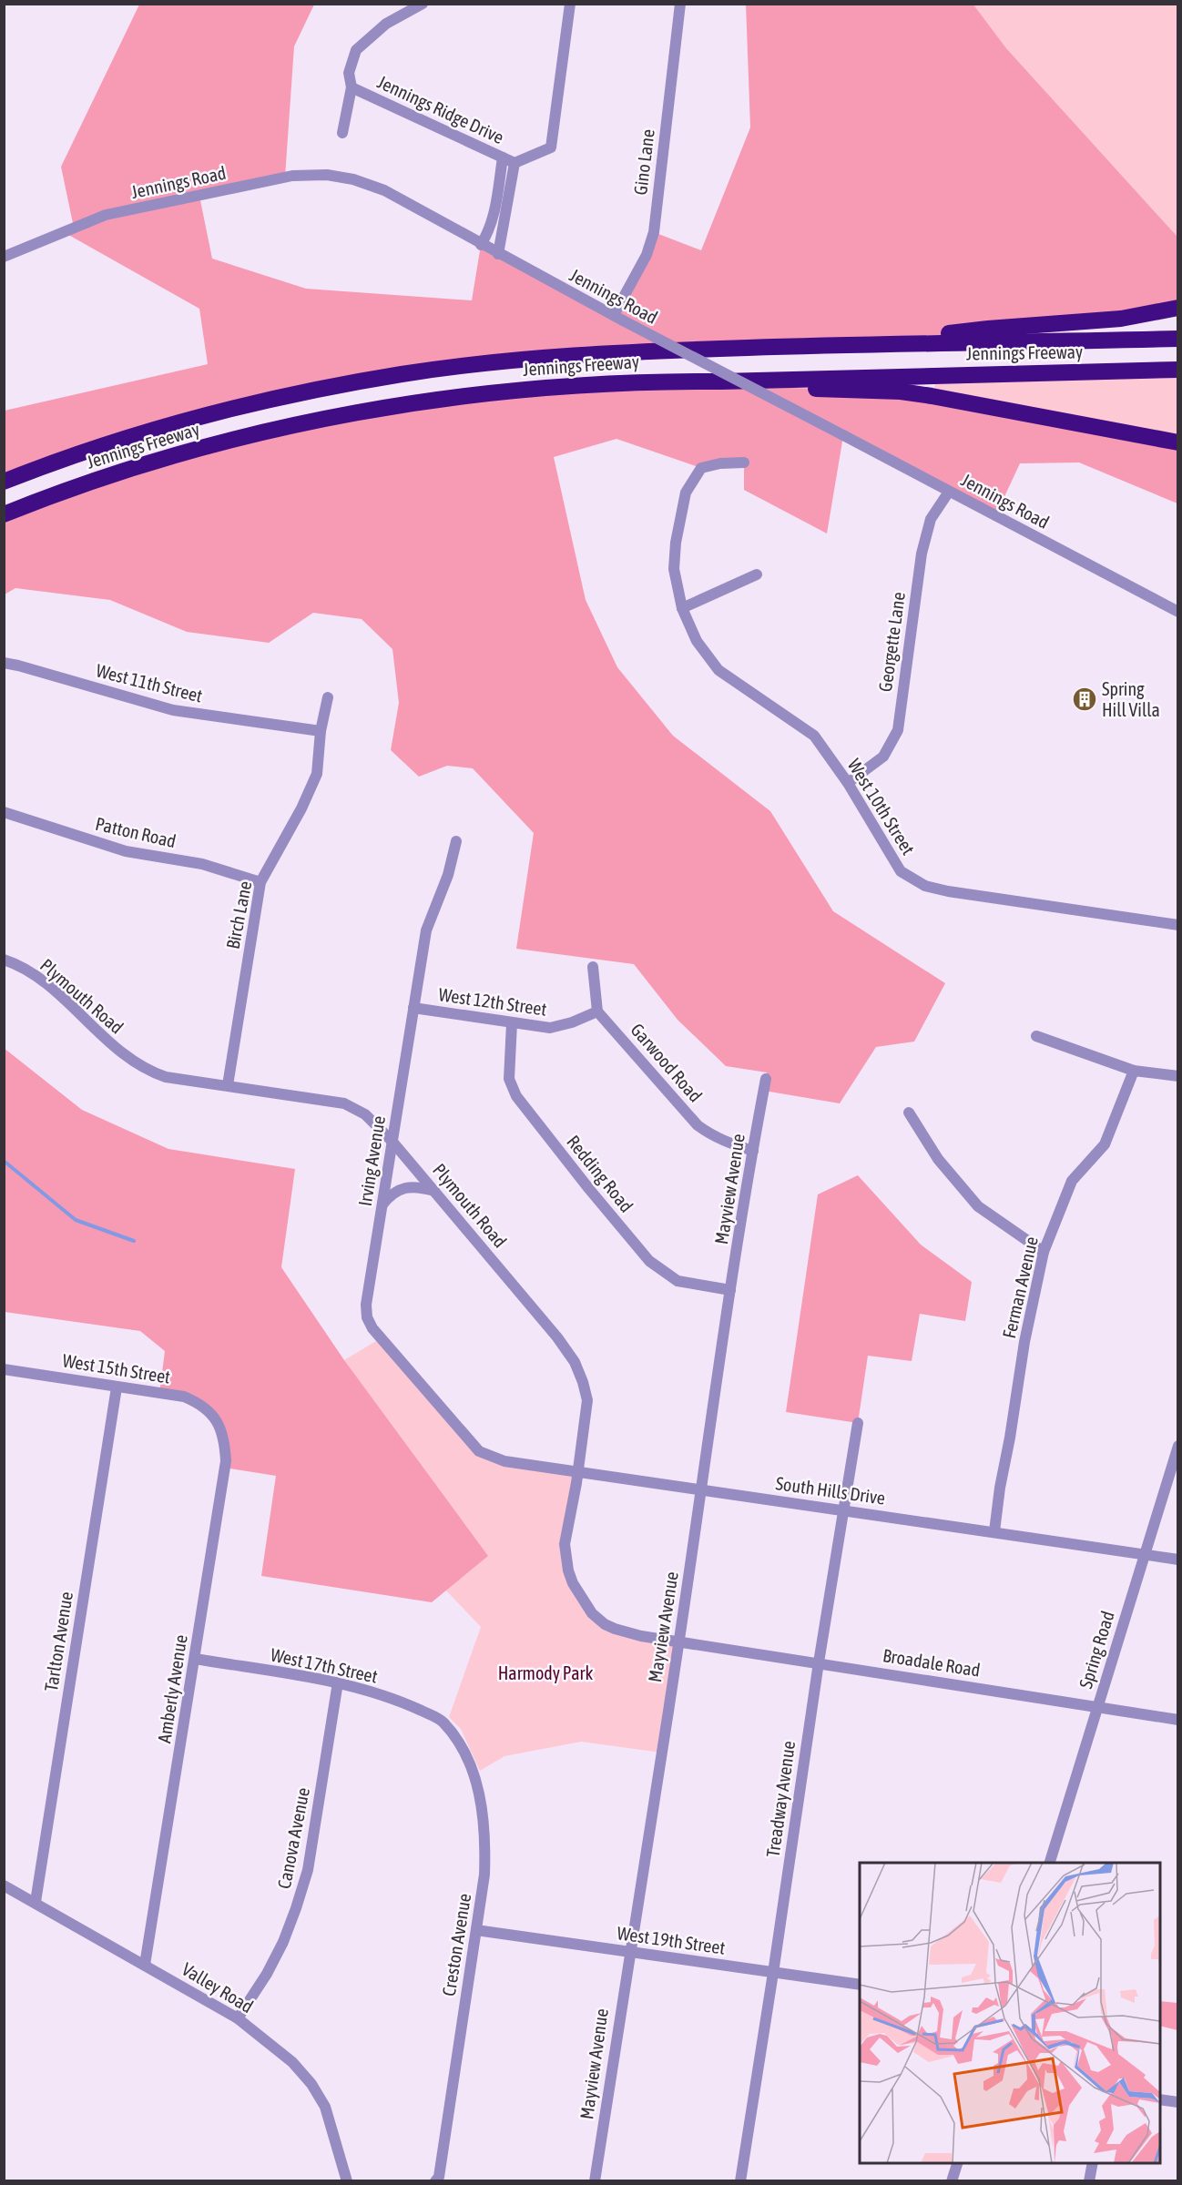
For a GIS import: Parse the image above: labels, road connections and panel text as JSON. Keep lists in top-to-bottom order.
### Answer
{
  "streets": {
    "highway": ["Jennings Freeway"],
    "street": [
      "Jennings Ridge Drive",
      "Gino Lane",
      "Jennings Road",
      "Georgette Lane",
      "West 11th Street",
      "West 10th Street",
      "Patton Road",
      "Birch Lane",
      "Plymouth Road",
      "West 12th Street",
      "Garwood Road",
      "Irving Avenue",
      "Redding Road",
      "Mayview Avenue",
      "Ferman Avenue",
      "West 15th Street",
      "South Hills Drive",
      "Tarlton Avenue",
      "Spring Road",
      "Broadale Road",
      "West 17th Street",
      "Amberly Avenue",
      "Treadway Avenue",
      "Canova Avenue",
      "West 19th Street",
      "Creston Avenue",
      "Valley Road"
    ]
  },
  "crossings": [
    ["Gino Lane", "Jennings Road"],
    ["Jennings Road", "Georgette Lane"],
    ["Georgette Lane", "West 10th Street"],
    ["West 11th Street", "Birch Lane"],
    ["Patton Road", "Birch Lane"],
    ["Birch Lane", "Plymouth Road"],
    ["Plymouth Road", "Irving Avenue"],
    ["Plymouth Road", "Mayview Avenue"],
    ["Plymouth Road", "South Hills Drive"],
    ["Plymouth Road", "Broadale Road"],
    ["West 12th Street", "Garwood Road"],
    ["West 12th Street", "Irving Avenue"],
    ["West 12th Street", "Redding Road"],
    ["Garwood Road", "Mayview Avenue"],
    ["Irving Avenue", "South Hills Drive"],
    ["Redding Road", "Mayview Avenue"],
    ["Mayview Avenue", "South Hills Drive"],
    ["Mayview Avenue", "Broadale Road"],
    ["Mayview Avenue", "West 19th Street"],
    ["Ferman Avenue", "South Hills Drive"],
    ["West 15th Street", "Tarlton Avenue"],
    ["West 15th Street", "Amberly Avenue"],
    ["South Hills Drive", "Spring Road"],
    ["South Hills Drive", "Treadway Avenue"],
    ["Tarlton Avenue", "Valley Road"],
    ["Spring Road", "Broadale Road"],
    ["Broadale Road", "Treadway Avenue"],
    ["West 17th Street", "Amberly Avenue"],
    ["West 17th Street", "Canova Avenue"],
    ["West 17th Street", "Creston Avenue"],
    ["Amberly Avenue", "Valley Road"],
    ["Treadway Avenue", "West 19th Street"],
    ["Canova Avenue", "Valley Road"],
    ["West 19th Street", "Creston Avenue"]
  ],
  "parks": ["Harmody Park"],
  "places": {
    "building": ["Spring Hill Villa"]
  }
}
